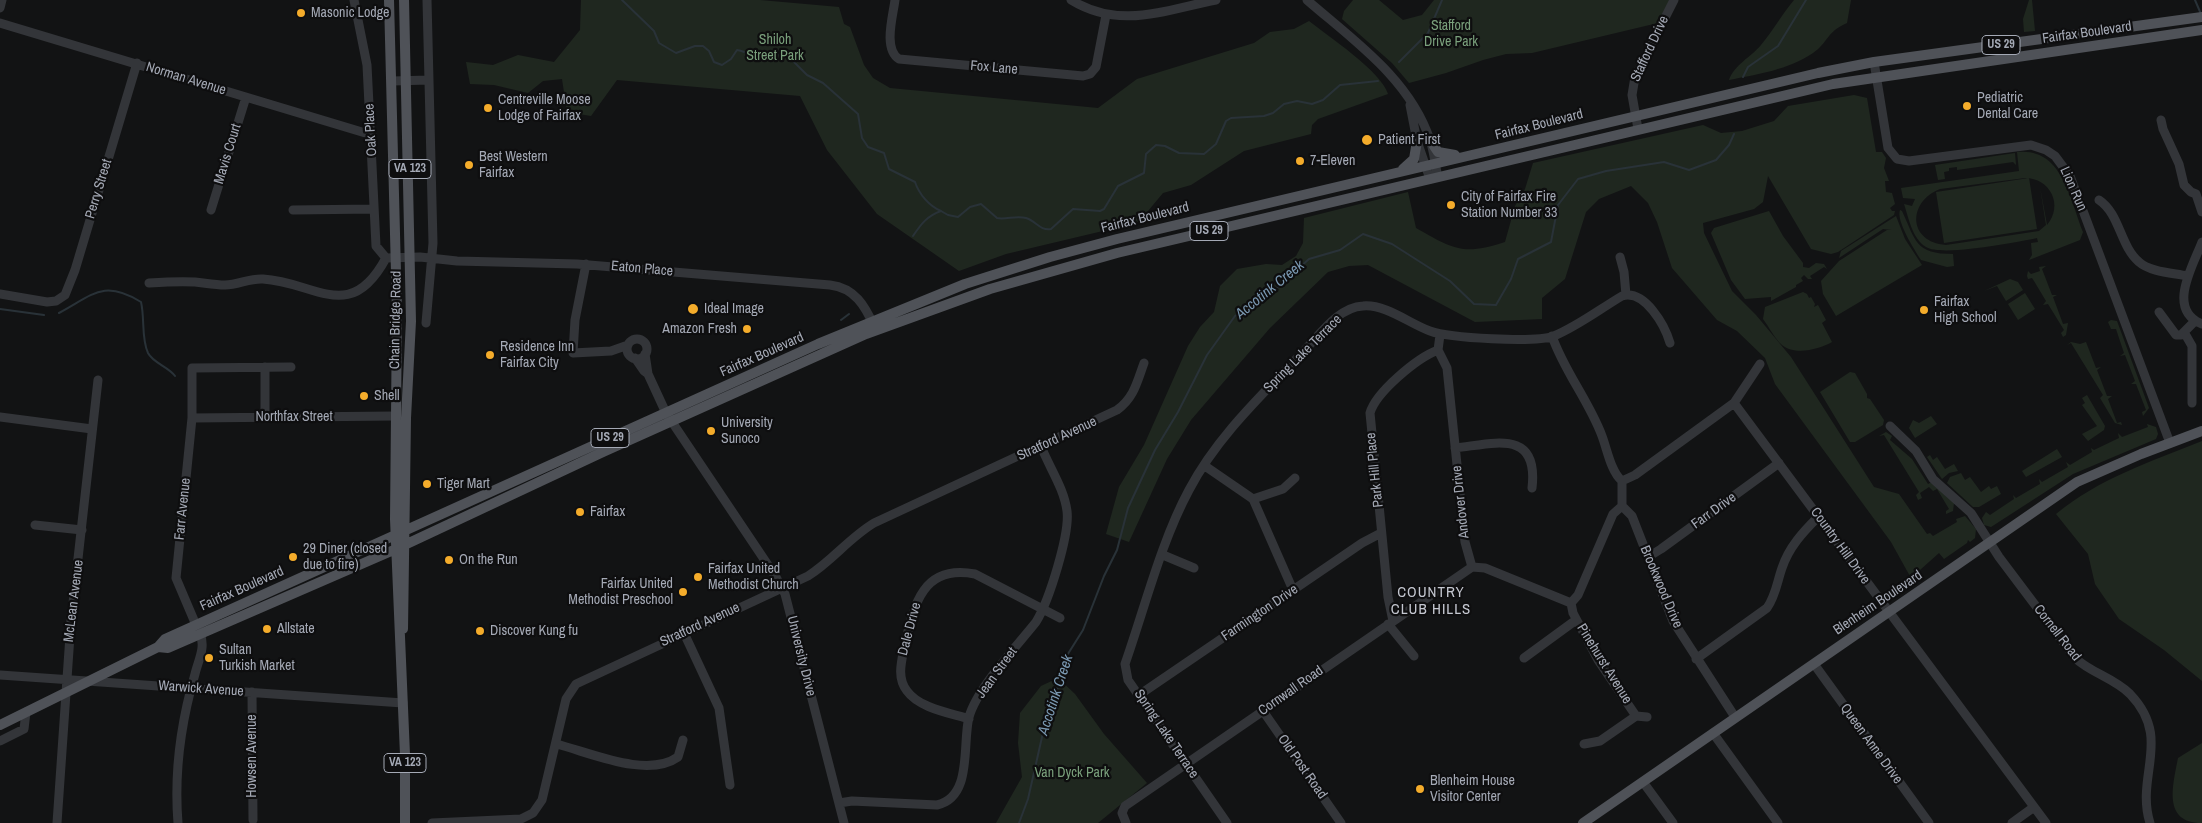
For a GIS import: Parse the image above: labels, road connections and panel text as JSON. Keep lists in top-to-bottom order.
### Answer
{
  "streets": {
    "main road": [
      "Fairfax Boulevard",
      "US 29",
      "VA 123",
      "Chain Bridge Road",
      "Blenheim Boulevard"
    ],
    "street": [
      "Stafford Drive",
      "Fox Lane",
      "Norman Avenue",
      "Oak Place",
      "Mavis Court",
      "Perry Street",
      "Lion Run",
      "Eaton Place",
      "Spring Lake Terrace",
      "Northfax Street",
      "Stratford Avenue",
      "Park Hill Place",
      "Andover Drive",
      "Farr Avenue",
      "Farr Drive",
      "Country Hill Drive",
      "Brookwood Drive",
      "McLean Avenue",
      "Farmington Drive",
      "Dale Drive",
      "Cornell Road",
      "University Drive",
      "Pinehurst Avenue",
      "Jean Street",
      "Warwick Avenue",
      "Cornwall Road",
      "Queen Anne Drive",
      "Howsen Avenue",
      "Old Post Road"
    ]
  },
  "crossings": [
    ["Fairfax Boulevard", "Stafford Drive"],
    ["Fairfax Boulevard", "Lion Run"],
    ["Fairfax Boulevard", "Eaton Place"],
    ["Fairfax Boulevard", "Chain Bridge Road"],
    ["Fairfax Boulevard", "Farr Avenue"],
    ["Fairfax Boulevard", "McLean Avenue"],
    ["Fairfax Boulevard", "University Drive"],
    ["Fairfax Boulevard", "Warwick Avenue"],
    ["Norman Avenue", "Oak Place"],
    ["Norman Avenue", "Mavis Court"],
    ["Norman Avenue", "Perry Street"],
    ["Oak Place", "Eaton Place"],
    ["Oak Place", "Chain Bridge Road"],
    ["Lion Run", "Blenheim Boulevard"],
    ["Eaton Place", "Chain Bridge Road"],
    ["Chain Bridge Road", "Northfax Street"],
    ["Chain Bridge Road", "Warwick Avenue"],
    ["Spring Lake Terrace", "Farmington Drive"],
    ["Spring Lake Terrace", "Cornwall Road"],
    ["Northfax Street", "Farr Avenue"],
    ["Stratford Avenue", "University Drive"],
    ["Stratford Avenue", "Jean Street"],
    ["Park Hill Place", "Andover Drive"],
    ["Park Hill Place", "Farmington Drive"],
    ["Park Hill Place", "Cornwall Road"],
    ["Andover Drive", "Cornwall Road"],
    ["Farr Avenue", "Warwick Avenue"],
    ["Farr Drive", "Country Hill Drive"],
    ["Farr Drive", "Brookwood Drive"],
    ["Country Hill Drive", "Blenheim Boulevard"],
    ["Brookwood Drive", "Blenheim Boulevard"],
    ["McLean Avenue", "Warwick Avenue"],
    ["Blenheim Boulevard", "Cornell Road"],
    ["Blenheim Boulevard", "Queen Anne Drive"],
    ["Dale Drive", "Jean Street"],
    ["University Drive", "Jean Street"],
    ["Warwick Avenue", "Howsen Avenue"],
    ["Cornwall Road", "Old Post Road"]
  ],
  "districts": ["COUNTRY CLUB HILLS"],
  "water": ["Accotink Creek"],
  "parks": ["Stafford Drive Park", "Shiloh Street Park", "Van Dyck Park"],
  "places": [
    "Masonic Lodge",
    "Pediatric Dental Care",
    "Centreville Moose Lodge of Fairfax",
    "Patient First",
    "7-Eleven",
    "Best Western Fairfax",
    "City of Fairfax Fire Station Number 33",
    "Ideal Image",
    "Fairfax High School",
    "Amazon Fresh",
    "Residence Inn Fairfax City",
    "Shell",
    "University Sunoco",
    "Tiger Mart",
    "Fairfax",
    "29 Diner (closed due to fire)",
    "On the Run",
    "Fairfax United Methodist Church",
    "Fairfax United Methodist Preschool",
    "Allstate",
    "Discover Kung fu",
    "Sultan Turkish Market",
    "Blenheim House Visitor Center"
  ]
}
